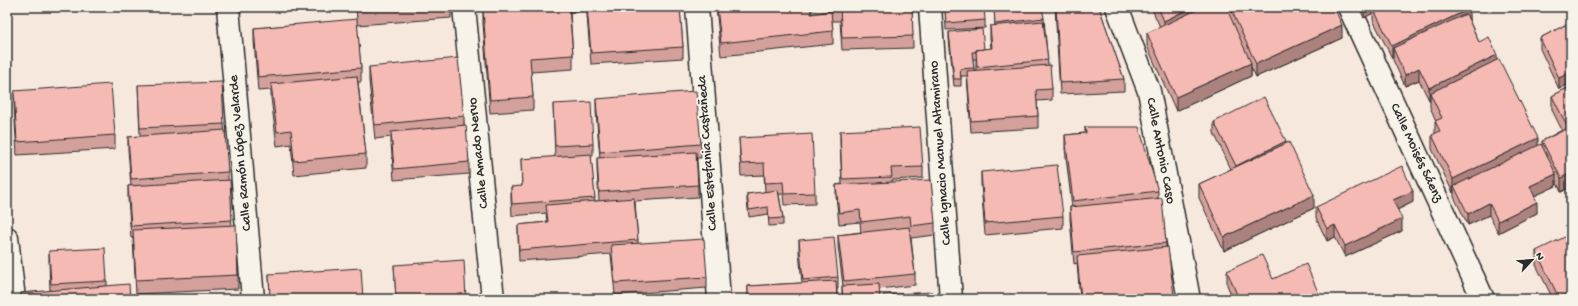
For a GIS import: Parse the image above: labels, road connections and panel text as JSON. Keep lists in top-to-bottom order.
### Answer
{
  "streets": {
    "street": [
      "Calle Antonio Caso",
      "Calle Ramón López Velarde",
      "Calle Amado Nervo",
      "Calle Estefania Castañeda",
      "Calle Ignacio Manuel Altamirano",
      "Calle Moisés Sáenz"
    ]
  },
  "north": "top right"
}
